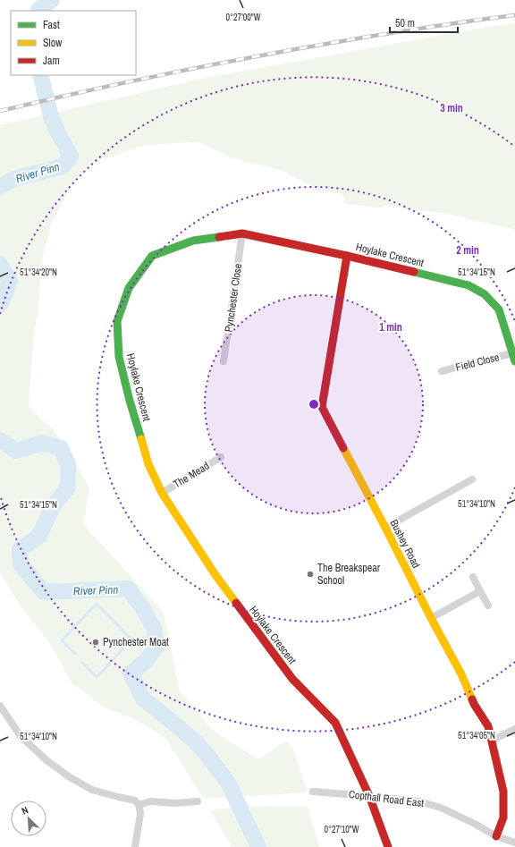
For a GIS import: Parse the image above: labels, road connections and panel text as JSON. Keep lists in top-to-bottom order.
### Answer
{
  "streets": {
    "street": [
      "Hoylake Crescent",
      "Pynchester Close",
      "Field Close",
      "The Mead",
      "Bushey Road",
      "Copthall Road East"
    ]
  },
  "crossings": [
    ["Hoylake Crescent", "Pynchester Close"],
    ["Hoylake Crescent", "Field Close"],
    ["Hoylake Crescent", "The Mead"],
    ["Hoylake Crescent", "Bushey Road"],
    ["Hoylake Crescent", "Copthall Road East"],
    ["Bushey Road", "Copthall Road East"]
  ],
  "water": ["River Pinn"],
  "places": ["The Breakspear School", "Pynchester Moat"],
  "legend": ["Fast", "Slow", "Jam"],
  "scale_bar": "50 m",
  "north": "top left",
  "coordinates": [
    "0°27'00\"W",
    "51°34'15\"N",
    "51°34'20\"N",
    "51°34'10\"N",
    "51°34'05\"N",
    "0°27'10\"W"
  ],
  "rings": ["3 min", "2 min", "1 min"]
}
